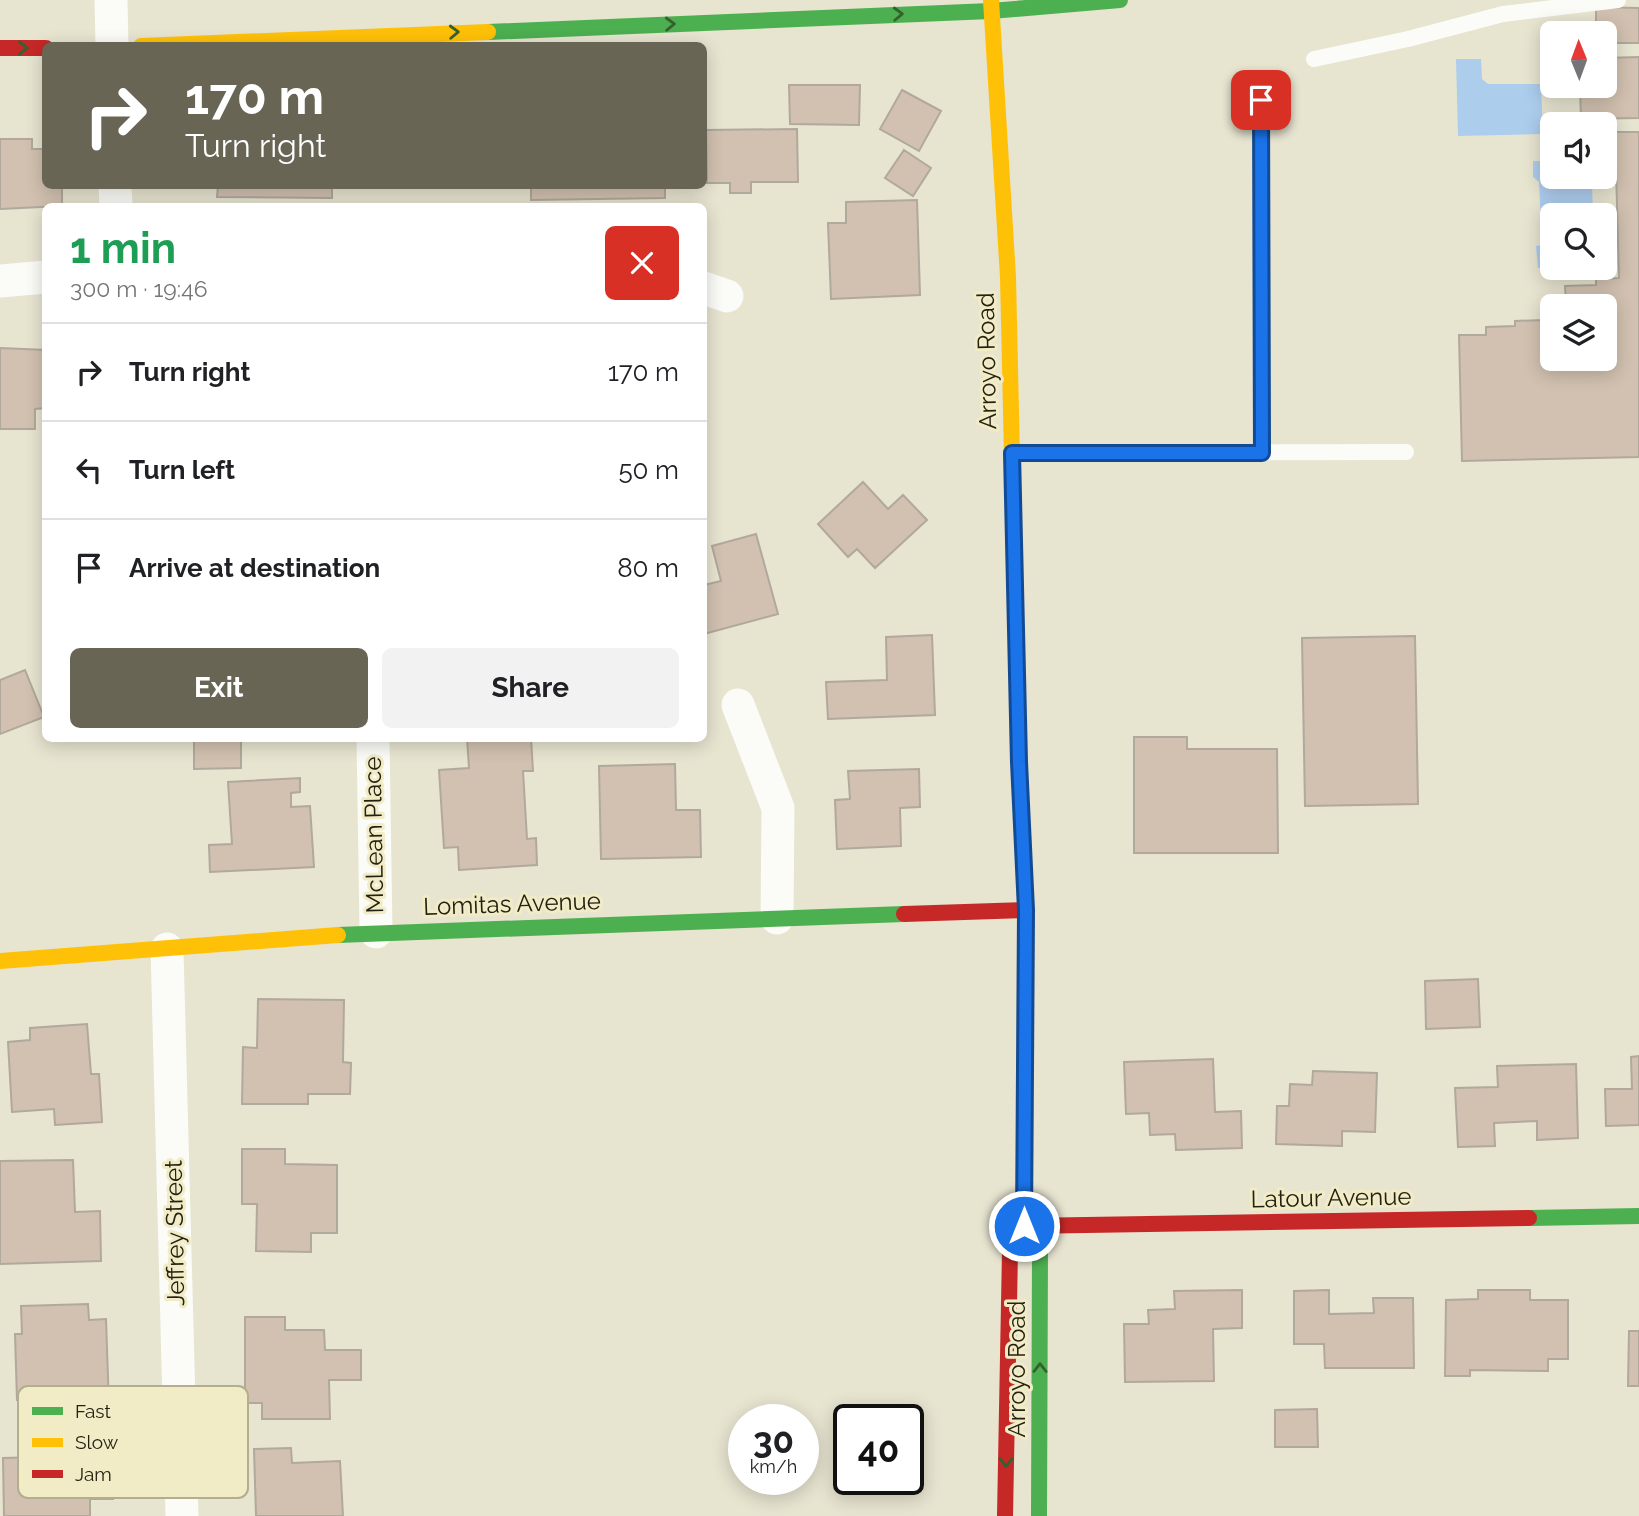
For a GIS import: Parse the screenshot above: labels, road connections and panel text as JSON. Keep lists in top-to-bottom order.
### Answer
{
  "streets": {
    "street": [
      "Arroyo Road",
      "McLean Place",
      "Lomitas Avenue",
      "Latour Avenue",
      "Jeffrey Street"
    ]
  },
  "crossings": [
    ["Arroyo Road", "Lomitas Avenue"],
    ["Arroyo Road", "Latour Avenue"],
    ["McLean Place", "Lomitas Avenue"],
    ["Lomitas Avenue", "Jeffrey Street"]
  ],
  "legend": ["Fast", "Slow", "Jam"],
  "north": "top",
  "page": {
    "turn": ["170 m", "Turn right"],
    "heading": ["1 min", "300 m · 19:46"],
    "list": [
      {
        "name": "Turn right",
        "value": "170 m"
      },
      {
        "name": "Turn left",
        "value": "50 m"
      },
      {
        "name": "Arrive at destination",
        "value": "80 m"
      }
    ],
    "buttons": ["Exit", "Share"],
    "speed": "30 km/h",
    "limit": "40"
  }
}
